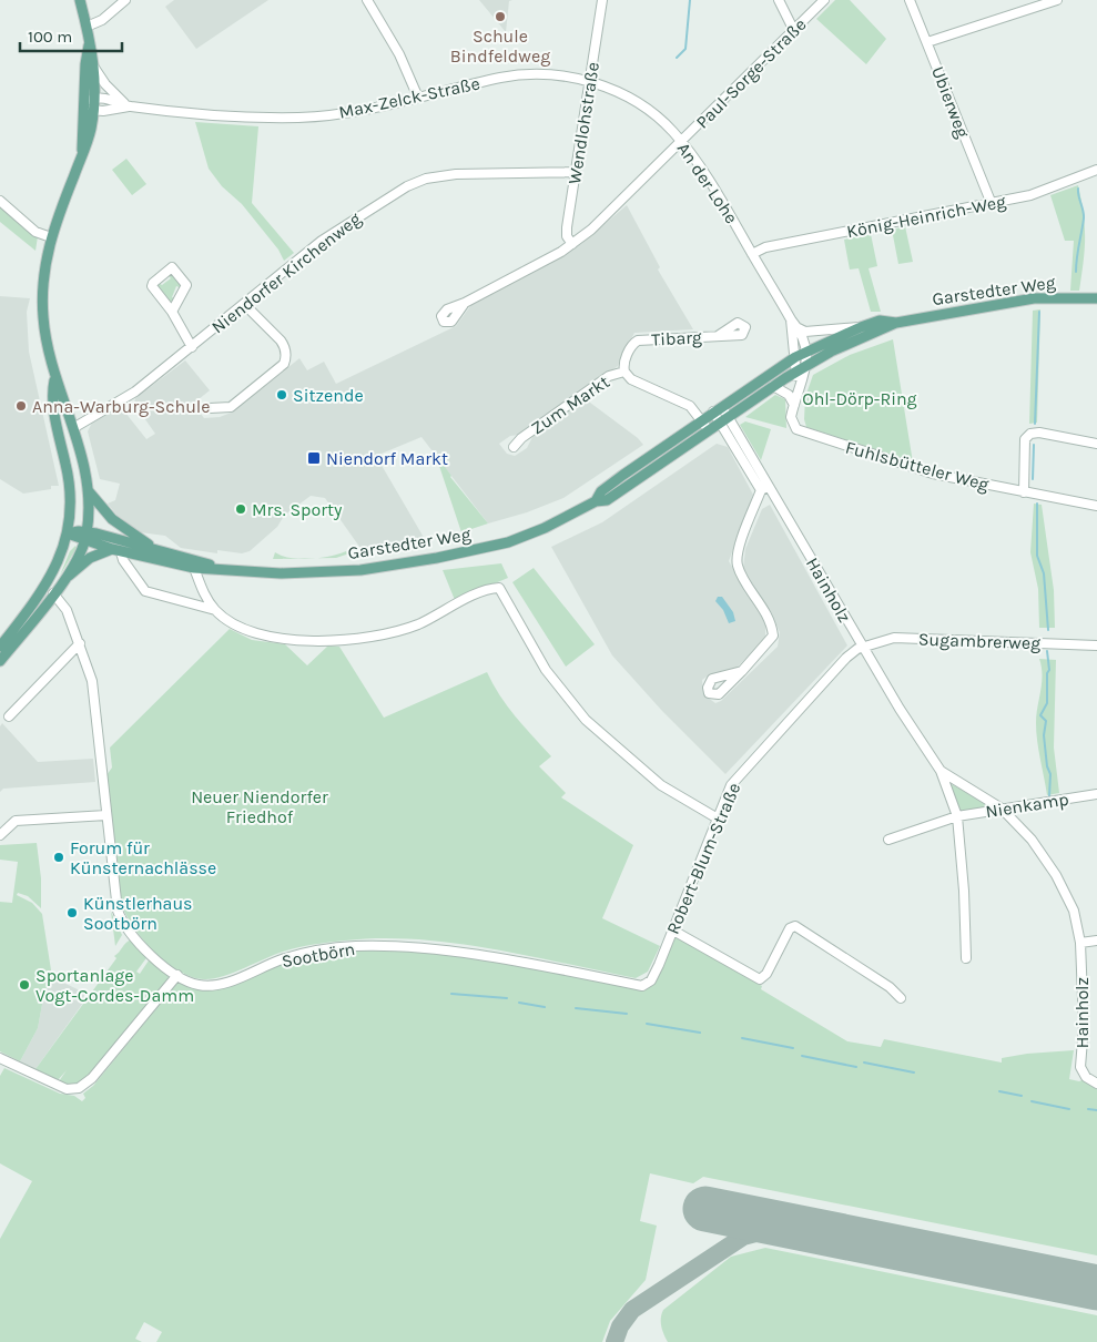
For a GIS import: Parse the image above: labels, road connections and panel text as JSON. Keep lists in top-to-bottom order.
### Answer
{
  "streets": {
    "main road": ["Garstedter Weg"],
    "street": [
      "Paul-Sorge-Straße",
      "Max-Zelck-Straße",
      "Ubierweg",
      "Wendlohstraße",
      "An der Lohe",
      "König-Heinrich-Weg",
      "Niendorfer Kirchenweg",
      "Tibarg",
      "Zum Markt",
      "Fuhlsbütteler Weg",
      "Hainholz",
      "Sugambrerweg",
      "Nienkamp",
      "Robert-Blum-Straße",
      "Sootbörn"
    ]
  },
  "crossings": [
    ["Paul-Sorge-Straße", "Wendlohstraße"],
    ["Paul-Sorge-Straße", "An der Lohe"],
    ["Max-Zelck-Straße", "Wendlohstraße"],
    ["Max-Zelck-Straße", "An der Lohe"],
    ["Ubierweg", "König-Heinrich-Weg"],
    ["Wendlohstraße", "An der Lohe"],
    ["Wendlohstraße", "Niendorfer Kirchenweg"],
    ["An der Lohe", "König-Heinrich-Weg"],
    ["An der Lohe", "Garstedter Weg"],
    ["An der Lohe", "Fuhlsbütteler Weg"],
    ["Garstedter Weg", "Zum Markt"],
    ["Garstedter Weg", "Fuhlsbütteler Weg"],
    ["Garstedter Weg", "Hainholz"],
    ["Tibarg", "Zum Markt"],
    ["Hainholz", "Sugambrerweg"],
    ["Hainholz", "Nienkamp"],
    ["Hainholz", "Robert-Blum-Straße"],
    ["Sugambrerweg", "Robert-Blum-Straße"],
    ["Robert-Blum-Straße", "Sootbörn"]
  ],
  "parks": ["Ohl-Dörp-Ring", "Neuer Niendorfer Friedhof"],
  "places": {
    "other": [
      "Schule Bindfeldweg",
      "Sitzende",
      "Anna-Warburg-Schule",
      "Mrs. Sporty",
      "Forum für Künsternachlässe",
      "Künstlerhaus Sootbörn",
      "Sportanlage Vogt-Cordes-Damm"
    ],
    "transit": ["Niendorf Markt"]
  },
  "scale_bar": "100 m"
}
